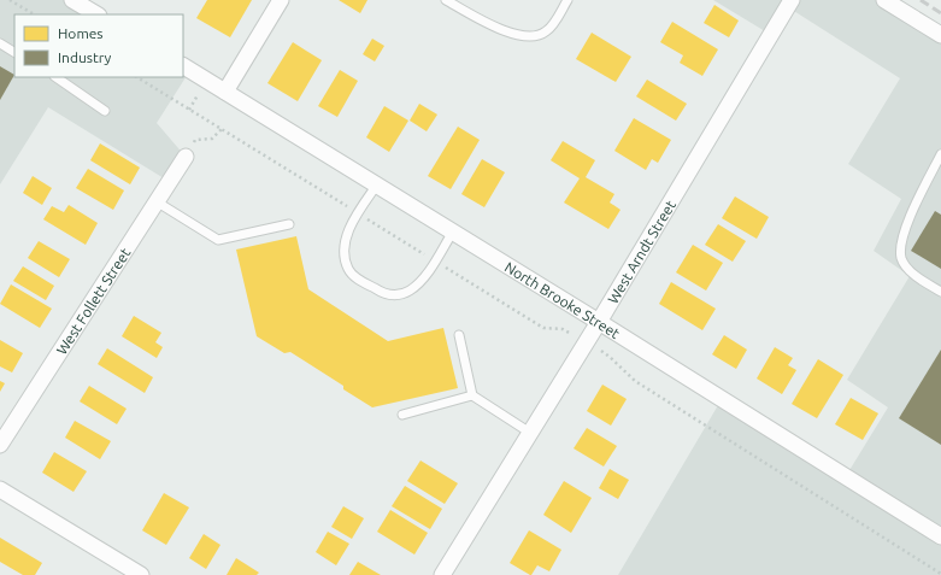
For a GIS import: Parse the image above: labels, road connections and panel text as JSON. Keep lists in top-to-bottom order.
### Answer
{
  "streets": {
    "street": ["West Arndt Street", "North Brooke Street", "West Follett Street"]
  },
  "crossings": [
    ["West Arndt Street", "North Brooke Street"]
  ],
  "legend": ["Homes", "Industry"]
}
